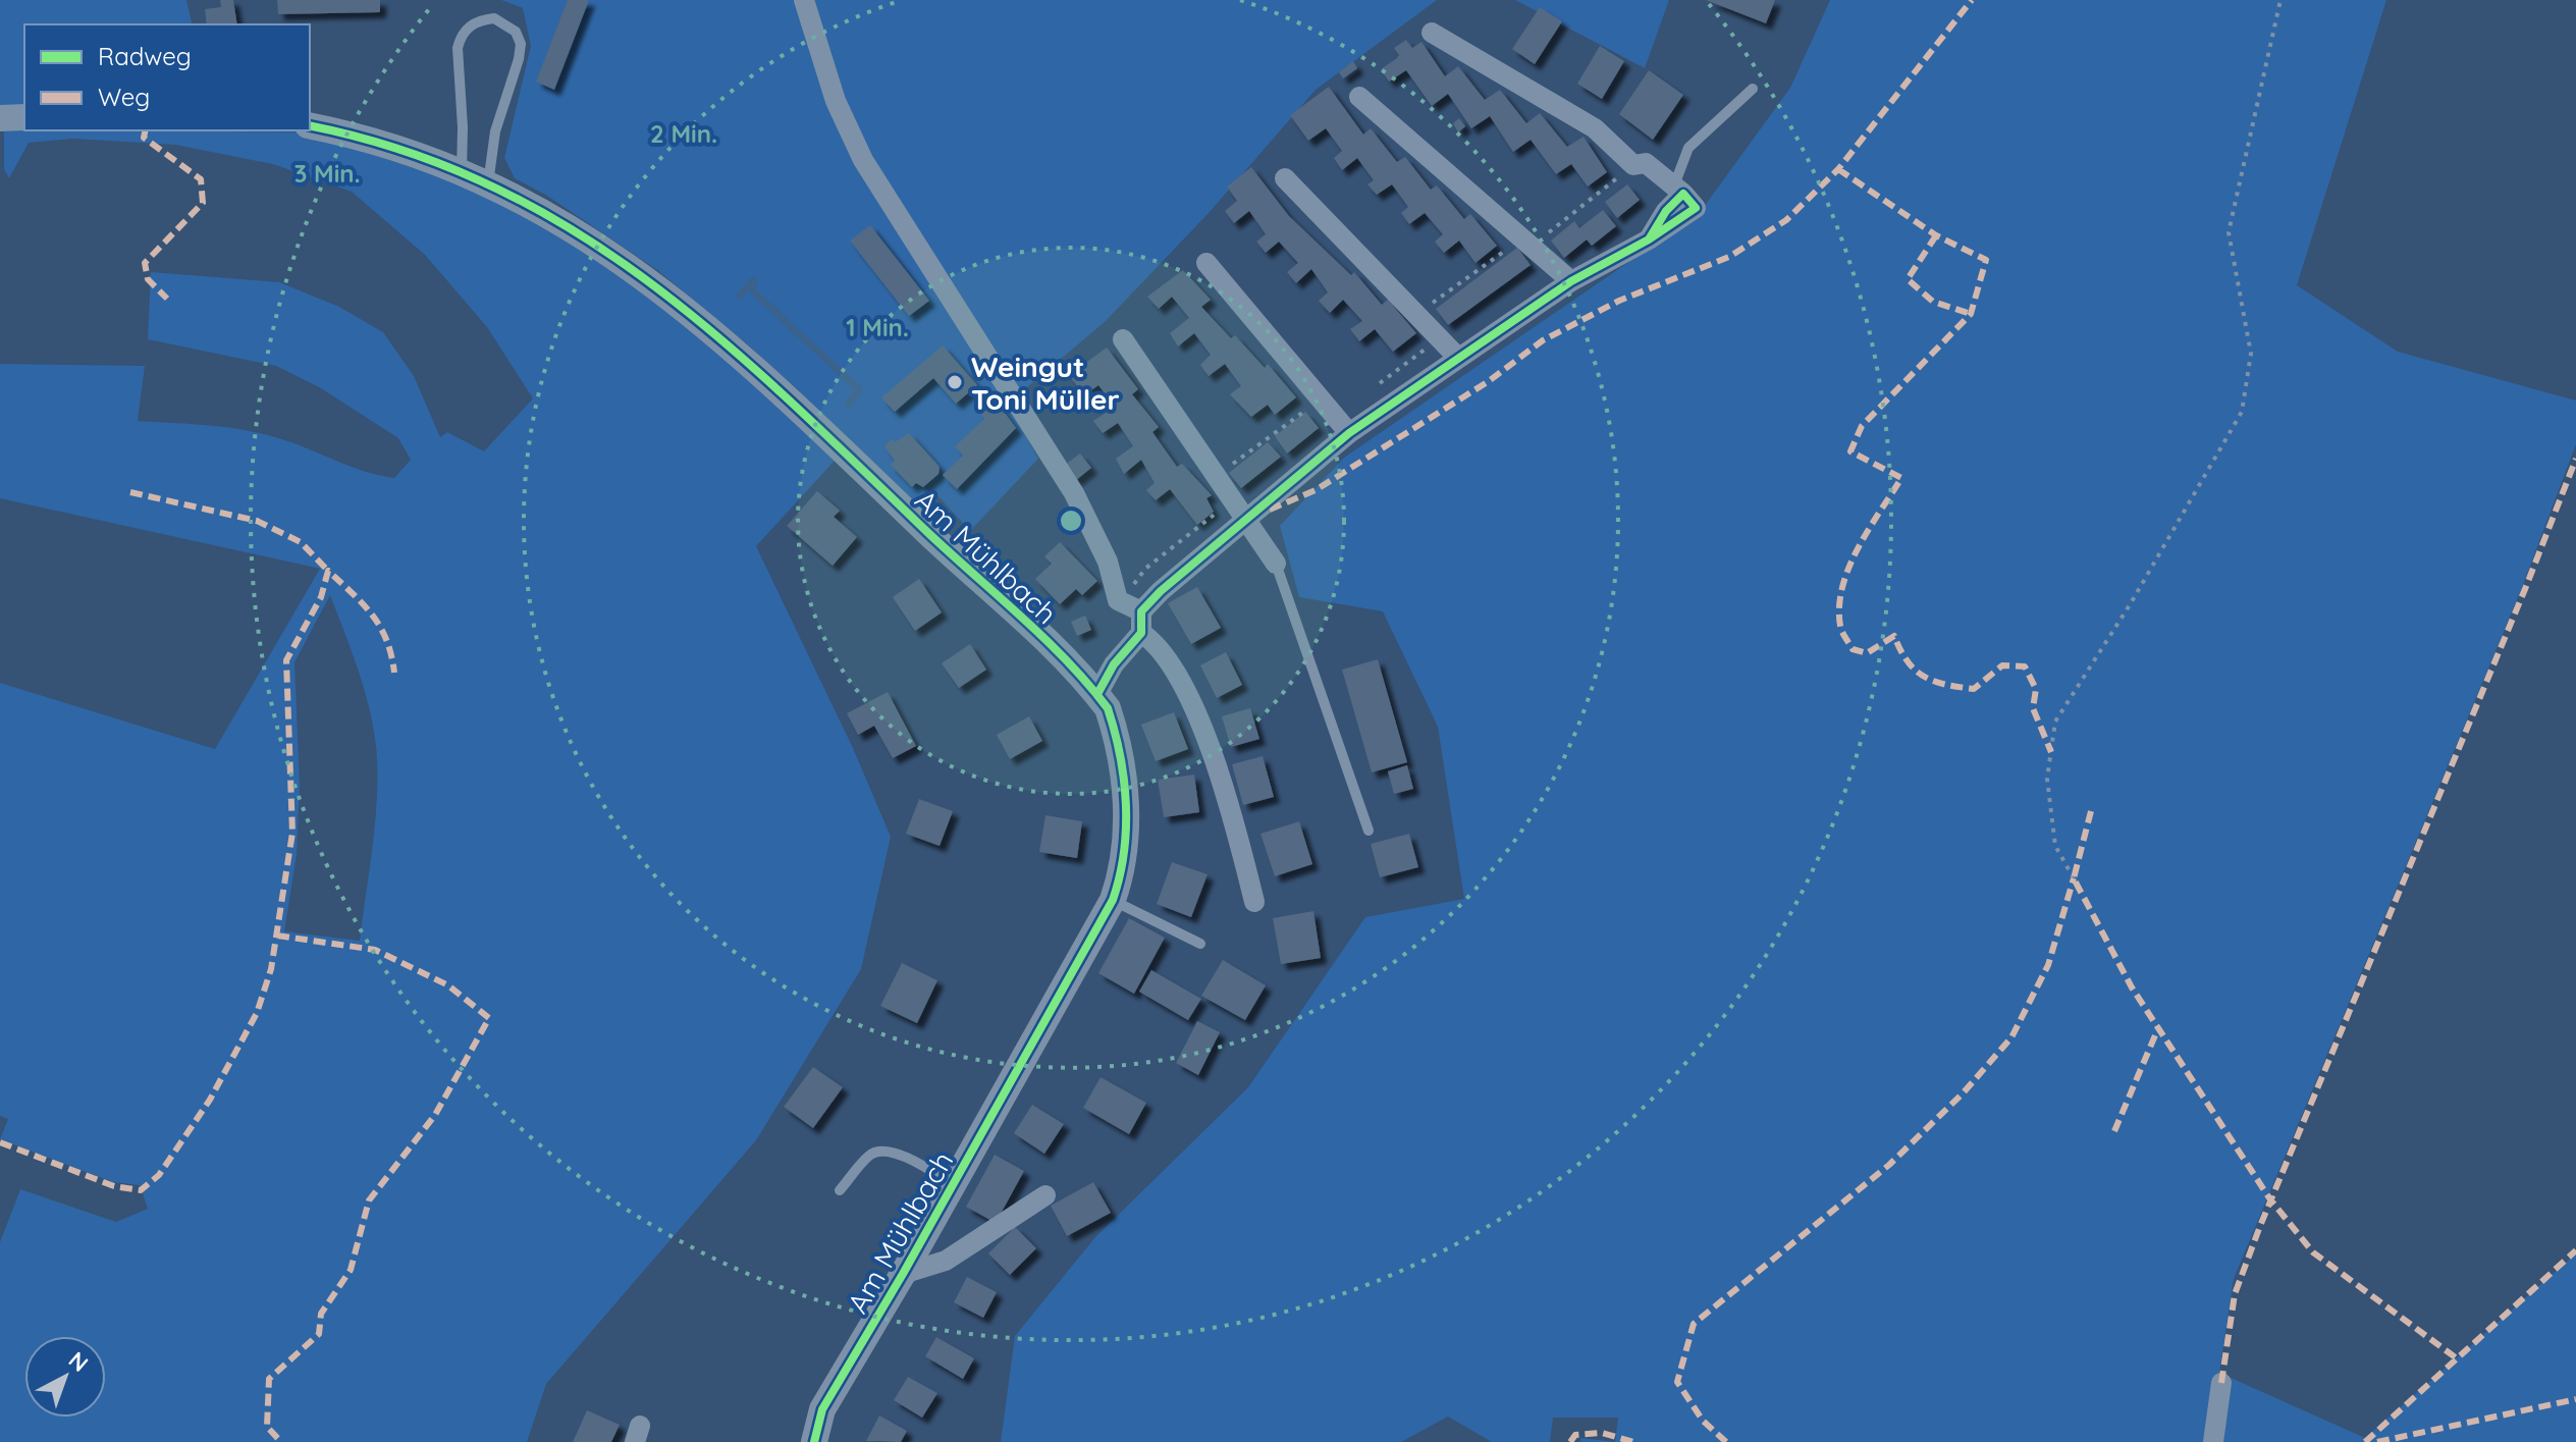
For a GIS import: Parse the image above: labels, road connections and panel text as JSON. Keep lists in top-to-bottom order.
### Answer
{
  "streets": {
    "street": ["Am Mühlbach"]
  },
  "places": ["Weingut Toni Müller"],
  "legend": ["Radweg", "Weg"],
  "north": "top right",
  "rings": ["2 Min.", "3 Min.", "1 Min."]
}
